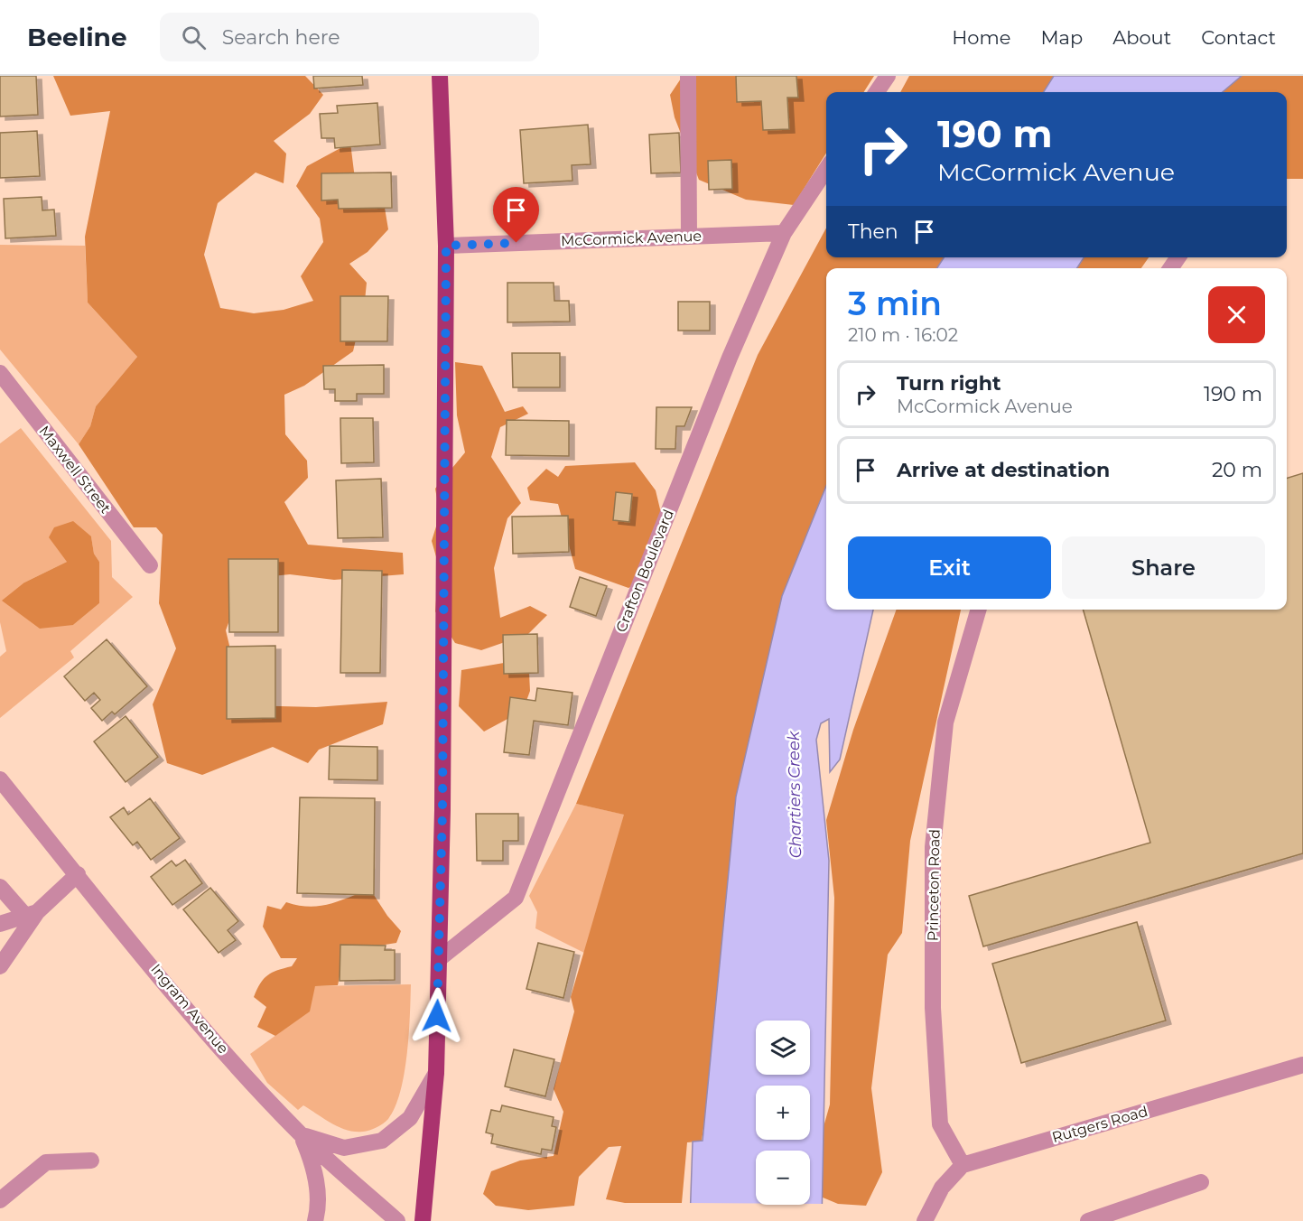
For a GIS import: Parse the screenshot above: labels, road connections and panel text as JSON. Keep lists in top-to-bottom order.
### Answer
{
  "streets": {
    "street": [
      "McCormick Avenue",
      "Maxwell Street",
      "Crafton Boulevard",
      "Princeton Road",
      "Ingram Avenue",
      "Rutgers Road"
    ]
  },
  "crossings": [
    ["McCormick Avenue", "Crafton Boulevard"],
    ["Princeton Road", "Rutgers Road"]
  ],
  "water": ["Chartiers Creek"],
  "page": {
    "header": "Beeline",
    "search": "Search here",
    "nav": [
      "Home",
      "Map",
      "About",
      "Contact"
    ],
    "turn": ["190 m", "McCormick Avenue"],
    "then": "Then",
    "heading": ["3 min", "210 m · 16:02"],
    "list": [
      {
        "name": "Turn right",
        "note": "McCormick Avenue",
        "value": "190 m"
      },
      {
        "name": "Arrive at destination",
        "value": "20 m"
      }
    ],
    "buttons": ["Exit", "Share"],
    "map_buttons": ["+", "−"]
  }
}
